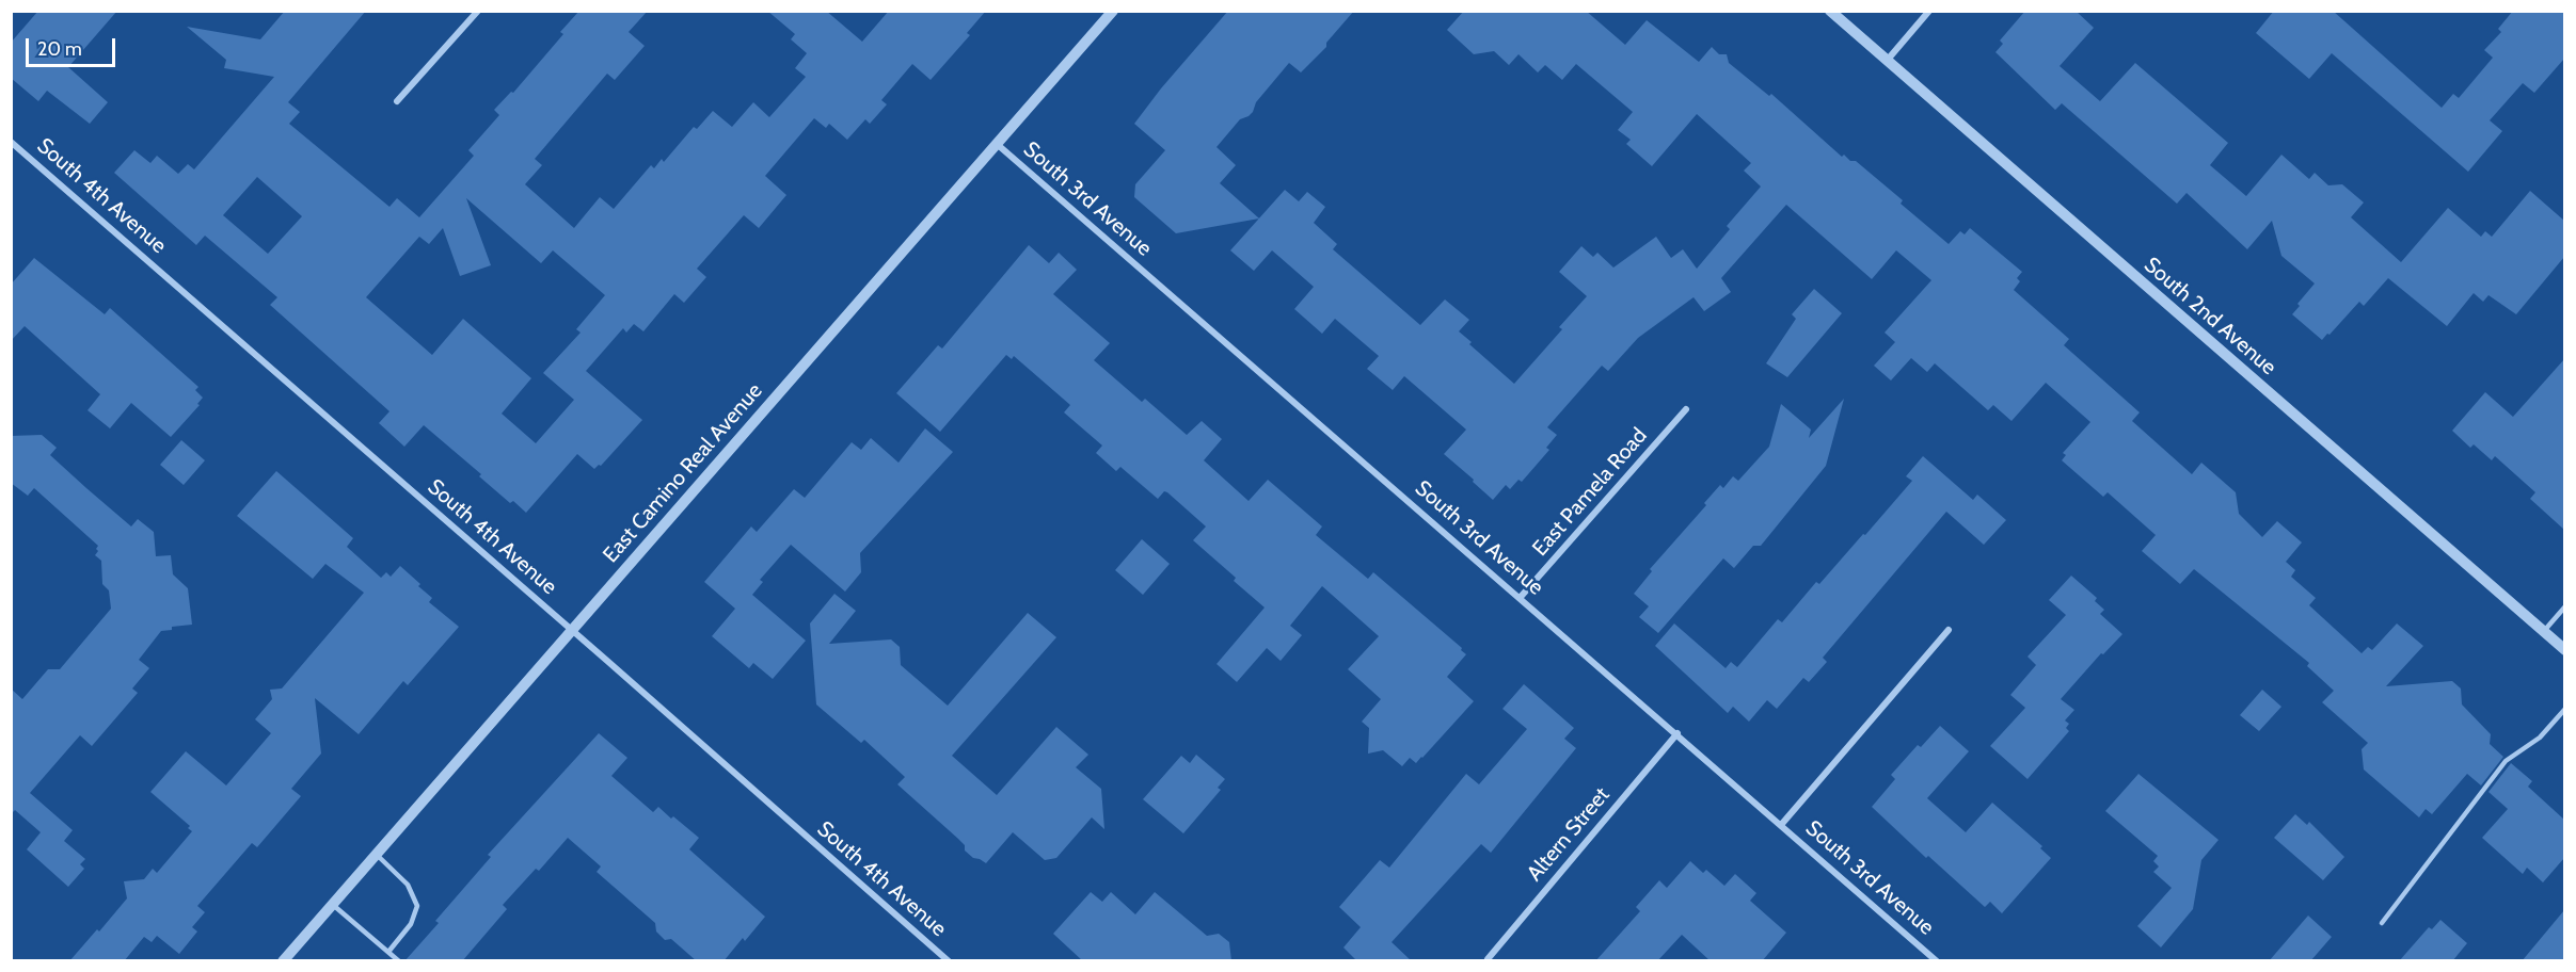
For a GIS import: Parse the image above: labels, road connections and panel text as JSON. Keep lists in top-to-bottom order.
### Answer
{
  "streets": {
    "street": [
      "South 4th Avenue",
      "South 3rd Avenue",
      "South 2nd Avenue",
      "East Camino Real Avenue",
      "East Pamela Road",
      "Altern Street"
    ]
  },
  "crossings": [
    ["South 4th Avenue", "East Camino Real Avenue"],
    ["South 3rd Avenue", "East Camino Real Avenue"],
    ["South 3rd Avenue", "East Pamela Road"],
    ["South 3rd Avenue", "Altern Street"]
  ],
  "scale_bar": "20 m"
}
